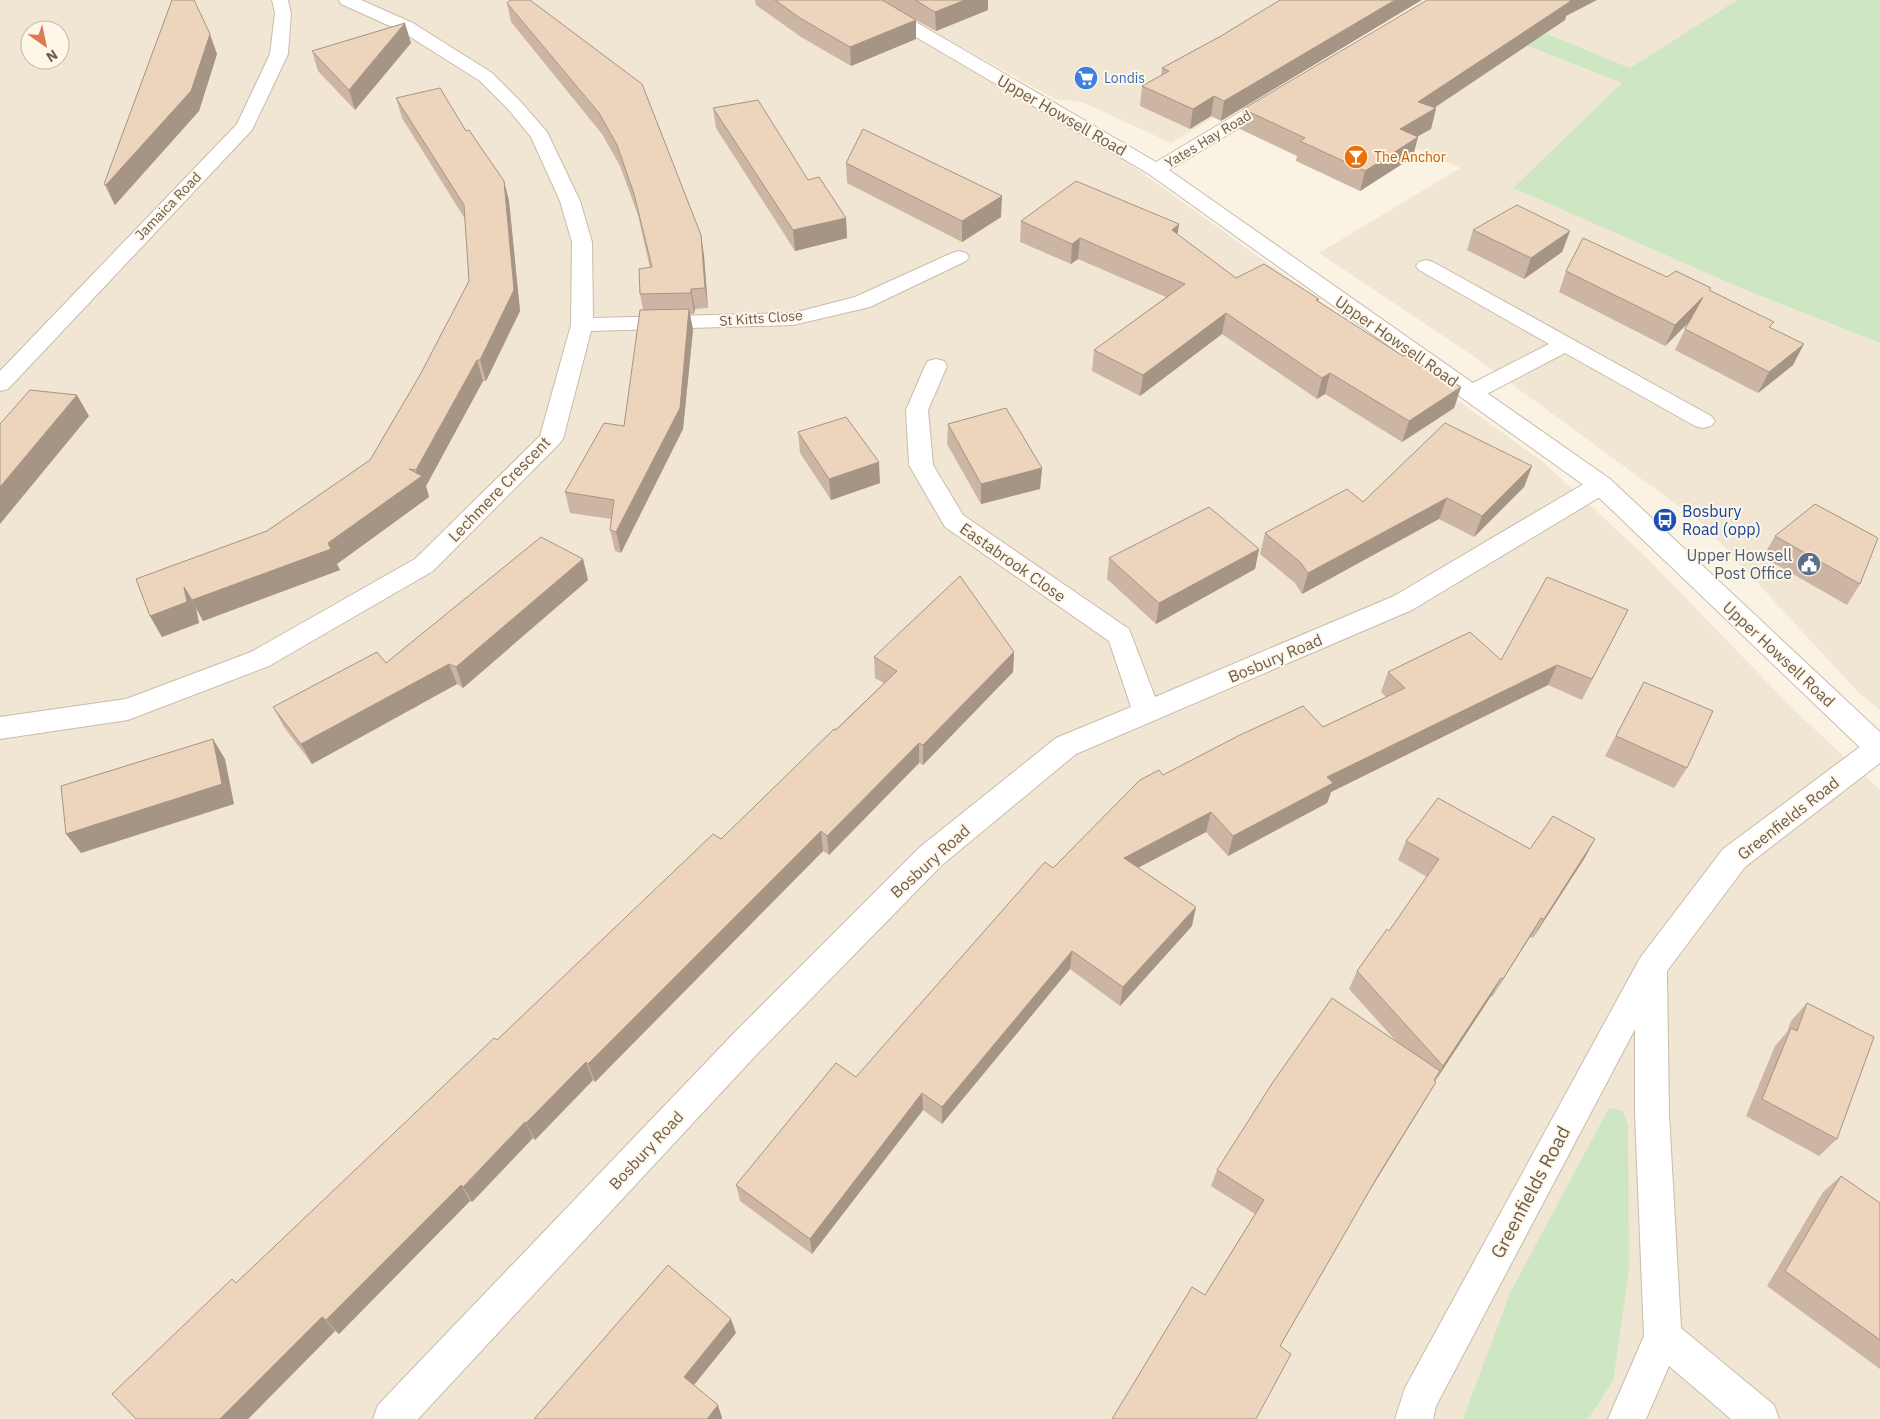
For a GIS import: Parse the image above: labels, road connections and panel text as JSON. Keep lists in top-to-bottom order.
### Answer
{
  "streets": {
    "street": [
      "Upper Howsell Road",
      "Yates Hay Road",
      "Jamaica Road",
      "St Kitts Close",
      "Lechmere Crescent",
      "Eastabrook Close",
      "Bosbury Road",
      "Greenfields Road"
    ]
  },
  "crossings": [
    ["Upper Howsell Road", "Yates Hay Road"],
    ["Upper Howsell Road", "Bosbury Road"],
    ["Upper Howsell Road", "Greenfields Road"],
    ["St Kitts Close", "Lechmere Crescent"],
    ["Eastabrook Close", "Bosbury Road"]
  ],
  "places": {
    "supermarket": ["Londis"],
    "bar": ["The Anchor"],
    "bus stop": ["Bosbury Road (opp)"],
    "public building": ["Upper Howsell Post Office"]
  },
  "north": "bottom right"
}
